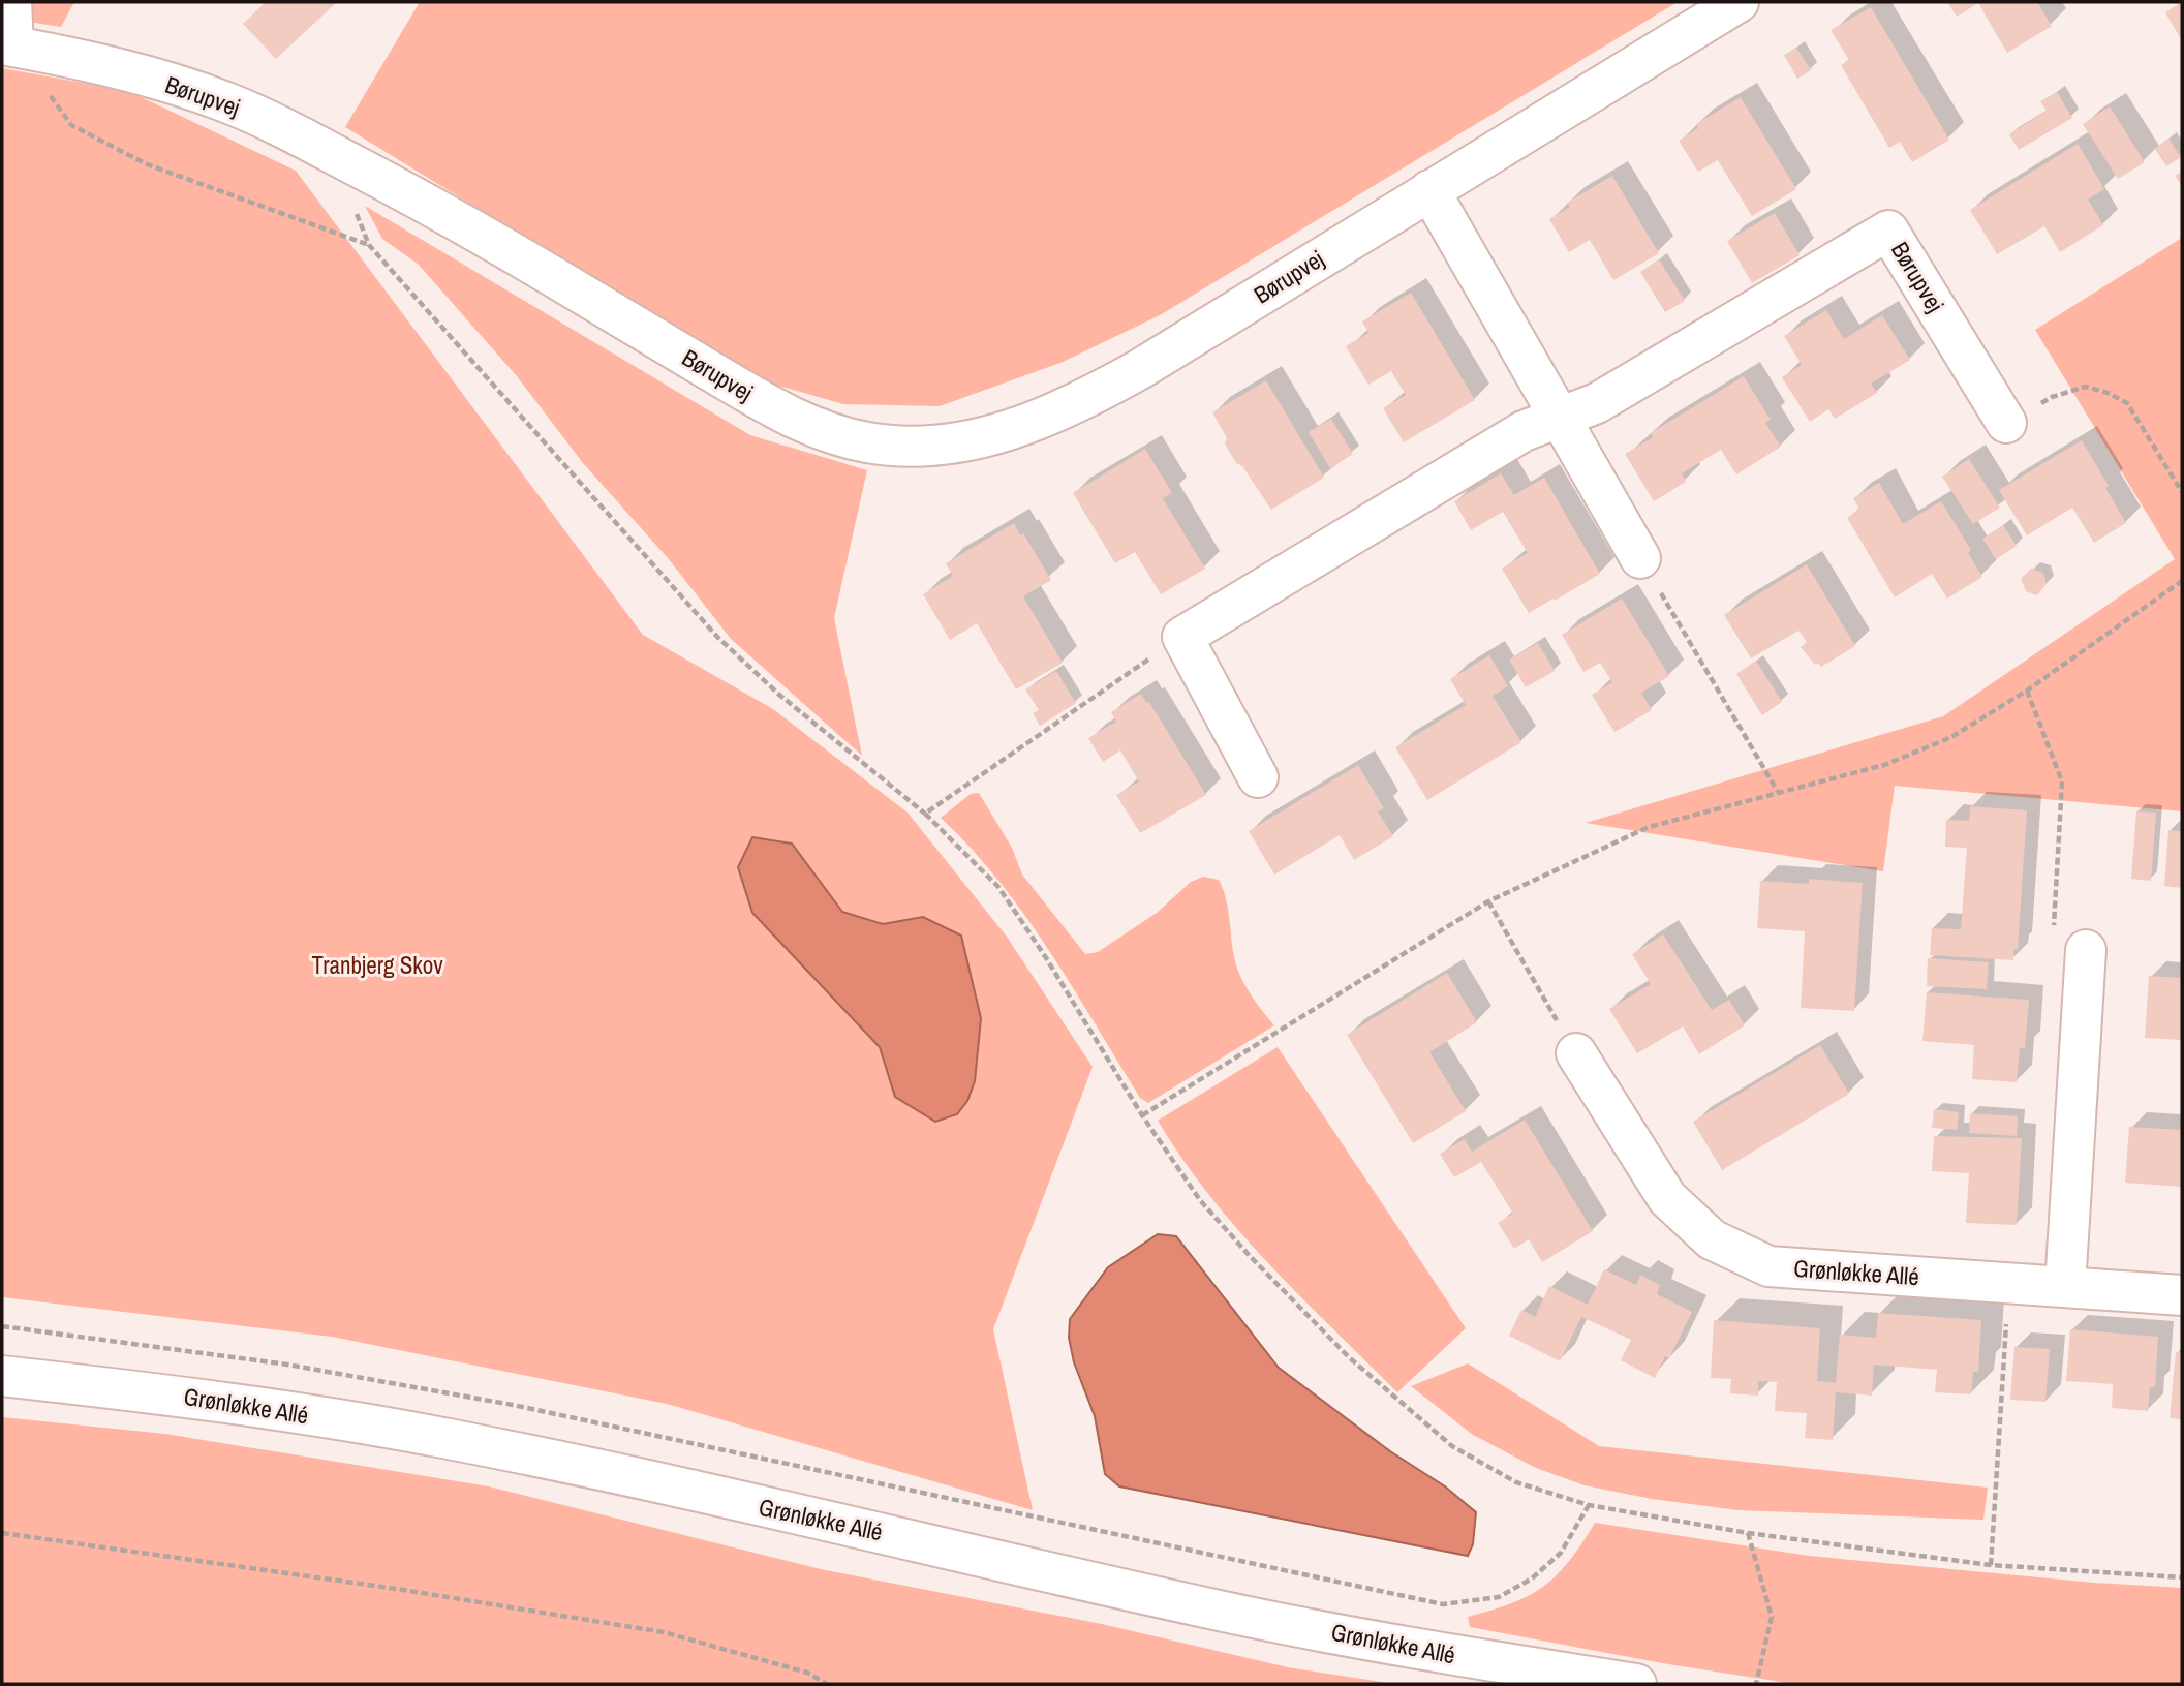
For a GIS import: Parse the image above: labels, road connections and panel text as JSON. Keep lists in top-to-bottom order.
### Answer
{
  "streets": {
    "street": ["Børupvej", "Grønløkke Allé"]
  },
  "parks": ["Tranbjerg Skov"]
}
